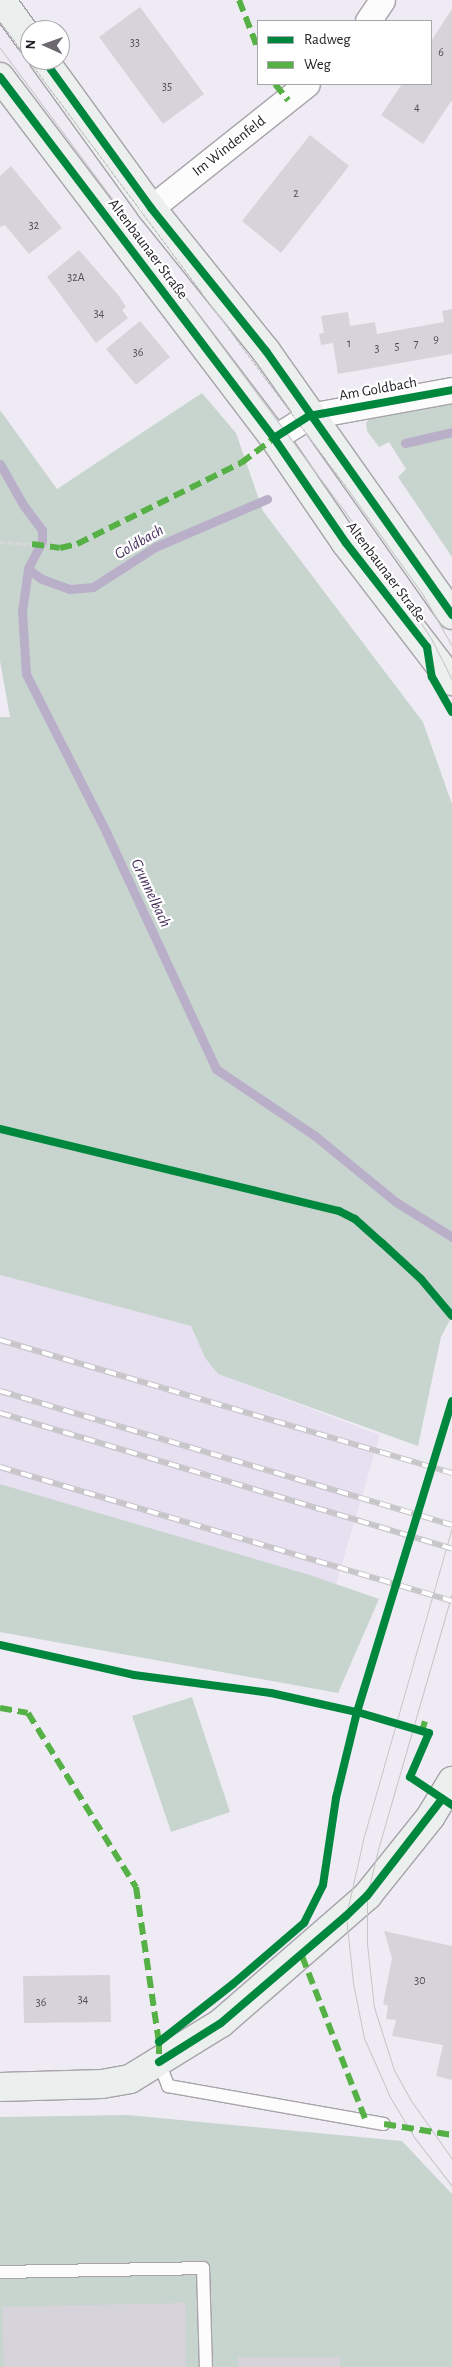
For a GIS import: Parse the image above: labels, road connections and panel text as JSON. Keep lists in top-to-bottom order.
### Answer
{
  "streets": {
    "main road": ["Altenbaunaer Straße"],
    "street": ["Im Windenfeld", "Am Goldbach"]
  },
  "crossings": [
    ["Im Windenfeld", "Altenbaunaer Straße"],
    ["Altenbaunaer Straße", "Am Goldbach"]
  ],
  "water": ["Goldbach", "Grunnelbach"],
  "house_numbers": [
    "33",
    "6",
    "35",
    "4",
    "2",
    "32",
    "32A",
    "34",
    "9",
    "1",
    "7",
    "5",
    "3",
    "36",
    "30",
    "34",
    "36"
  ],
  "legend": ["Radweg", "Weg"],
  "north": "left"
}
